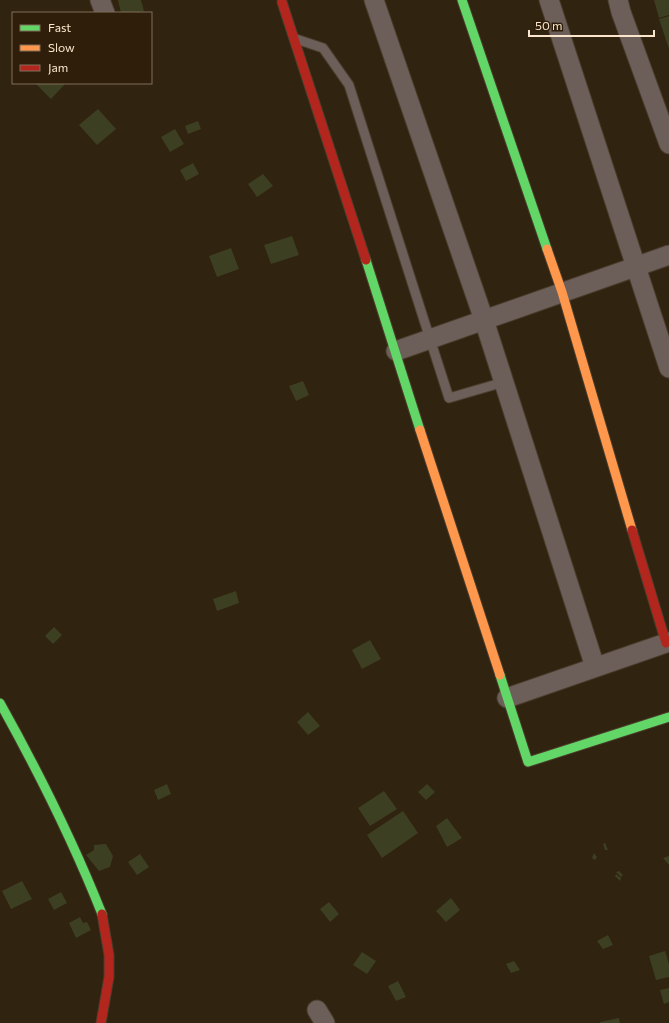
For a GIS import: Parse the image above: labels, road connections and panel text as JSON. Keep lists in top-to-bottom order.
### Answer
{
  "legend": ["Fast", "Slow", "Jam"],
  "scale_bar": "50 m"
}
